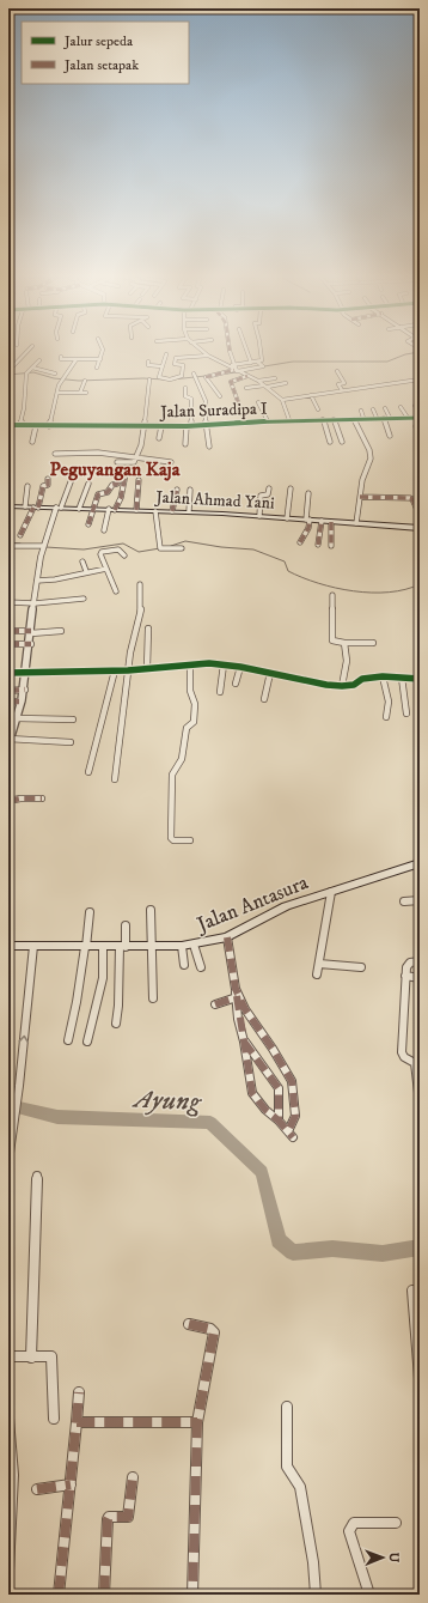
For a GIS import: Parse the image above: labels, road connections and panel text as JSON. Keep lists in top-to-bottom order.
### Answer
{
  "streets": {
    "main road": ["Jalan Ahmad Yani", "Jalan Antasura"],
    "street": ["Jalan Suradipa I"]
  },
  "districts": ["Peguyangan Kaja"],
  "water": ["Ayung"],
  "legend": ["Jalur sepeda", "Jalan setapak"],
  "north": "right"
}
